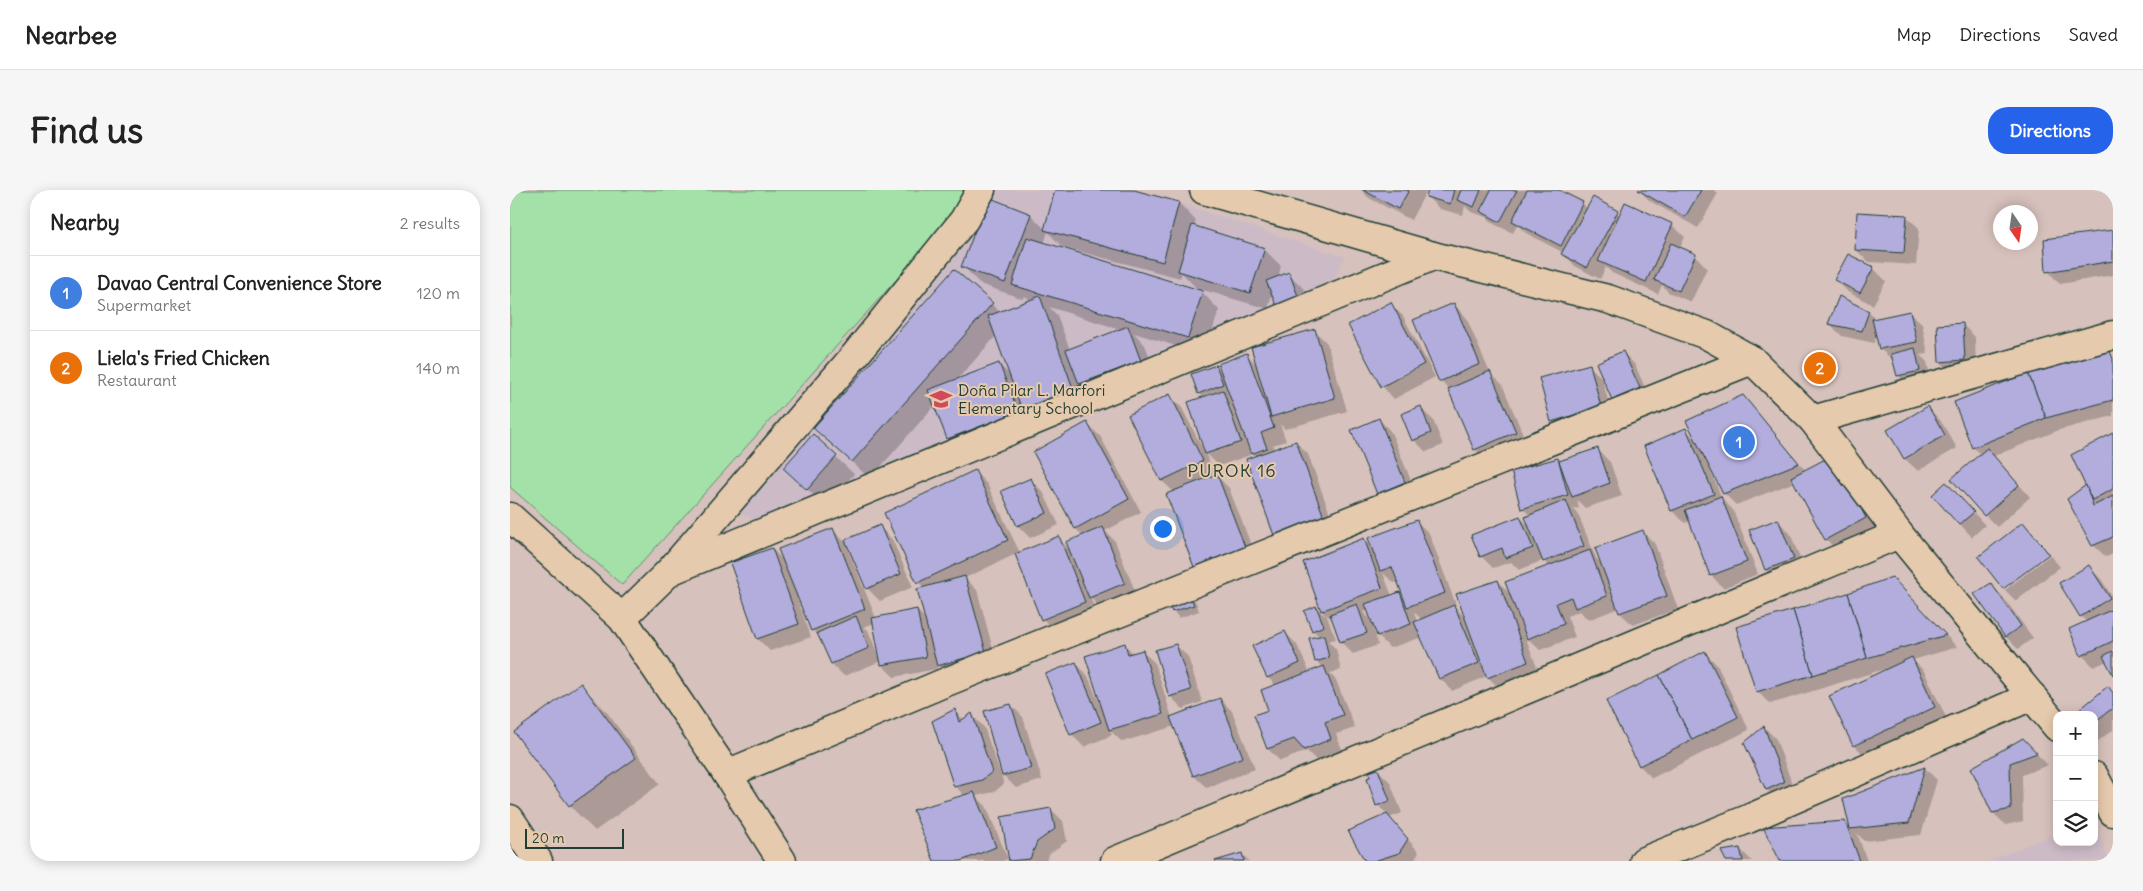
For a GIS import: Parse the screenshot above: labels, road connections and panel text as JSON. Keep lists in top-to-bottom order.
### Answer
{
  "districts": ["PUROK 16"],
  "places": {
    "school or university": ["Doña Pilar L. Marfori Elementary School"]
  },
  "scale_bar": "20 m",
  "north": "bottom",
  "page": {
    "header": "Nearbee",
    "nav": ["Map", "Directions", "Saved"],
    "buttons": "Directions",
    "title": "Find us",
    "heading": ["Nearby", "2 results"],
    "list": [
      {
        "mark": "1",
        "name": "Davao Central Convenience Store",
        "note": "Supermarket",
        "value": "120 m"
      },
      {
        "mark": "2",
        "name": "Liela's Fried Chicken",
        "note": "Restaurant",
        "value": "140 m"
      }
    ],
    "pins": ["2", "1"],
    "map_buttons": ["+", "−"],
    "scale": "20 m"
  }
}
